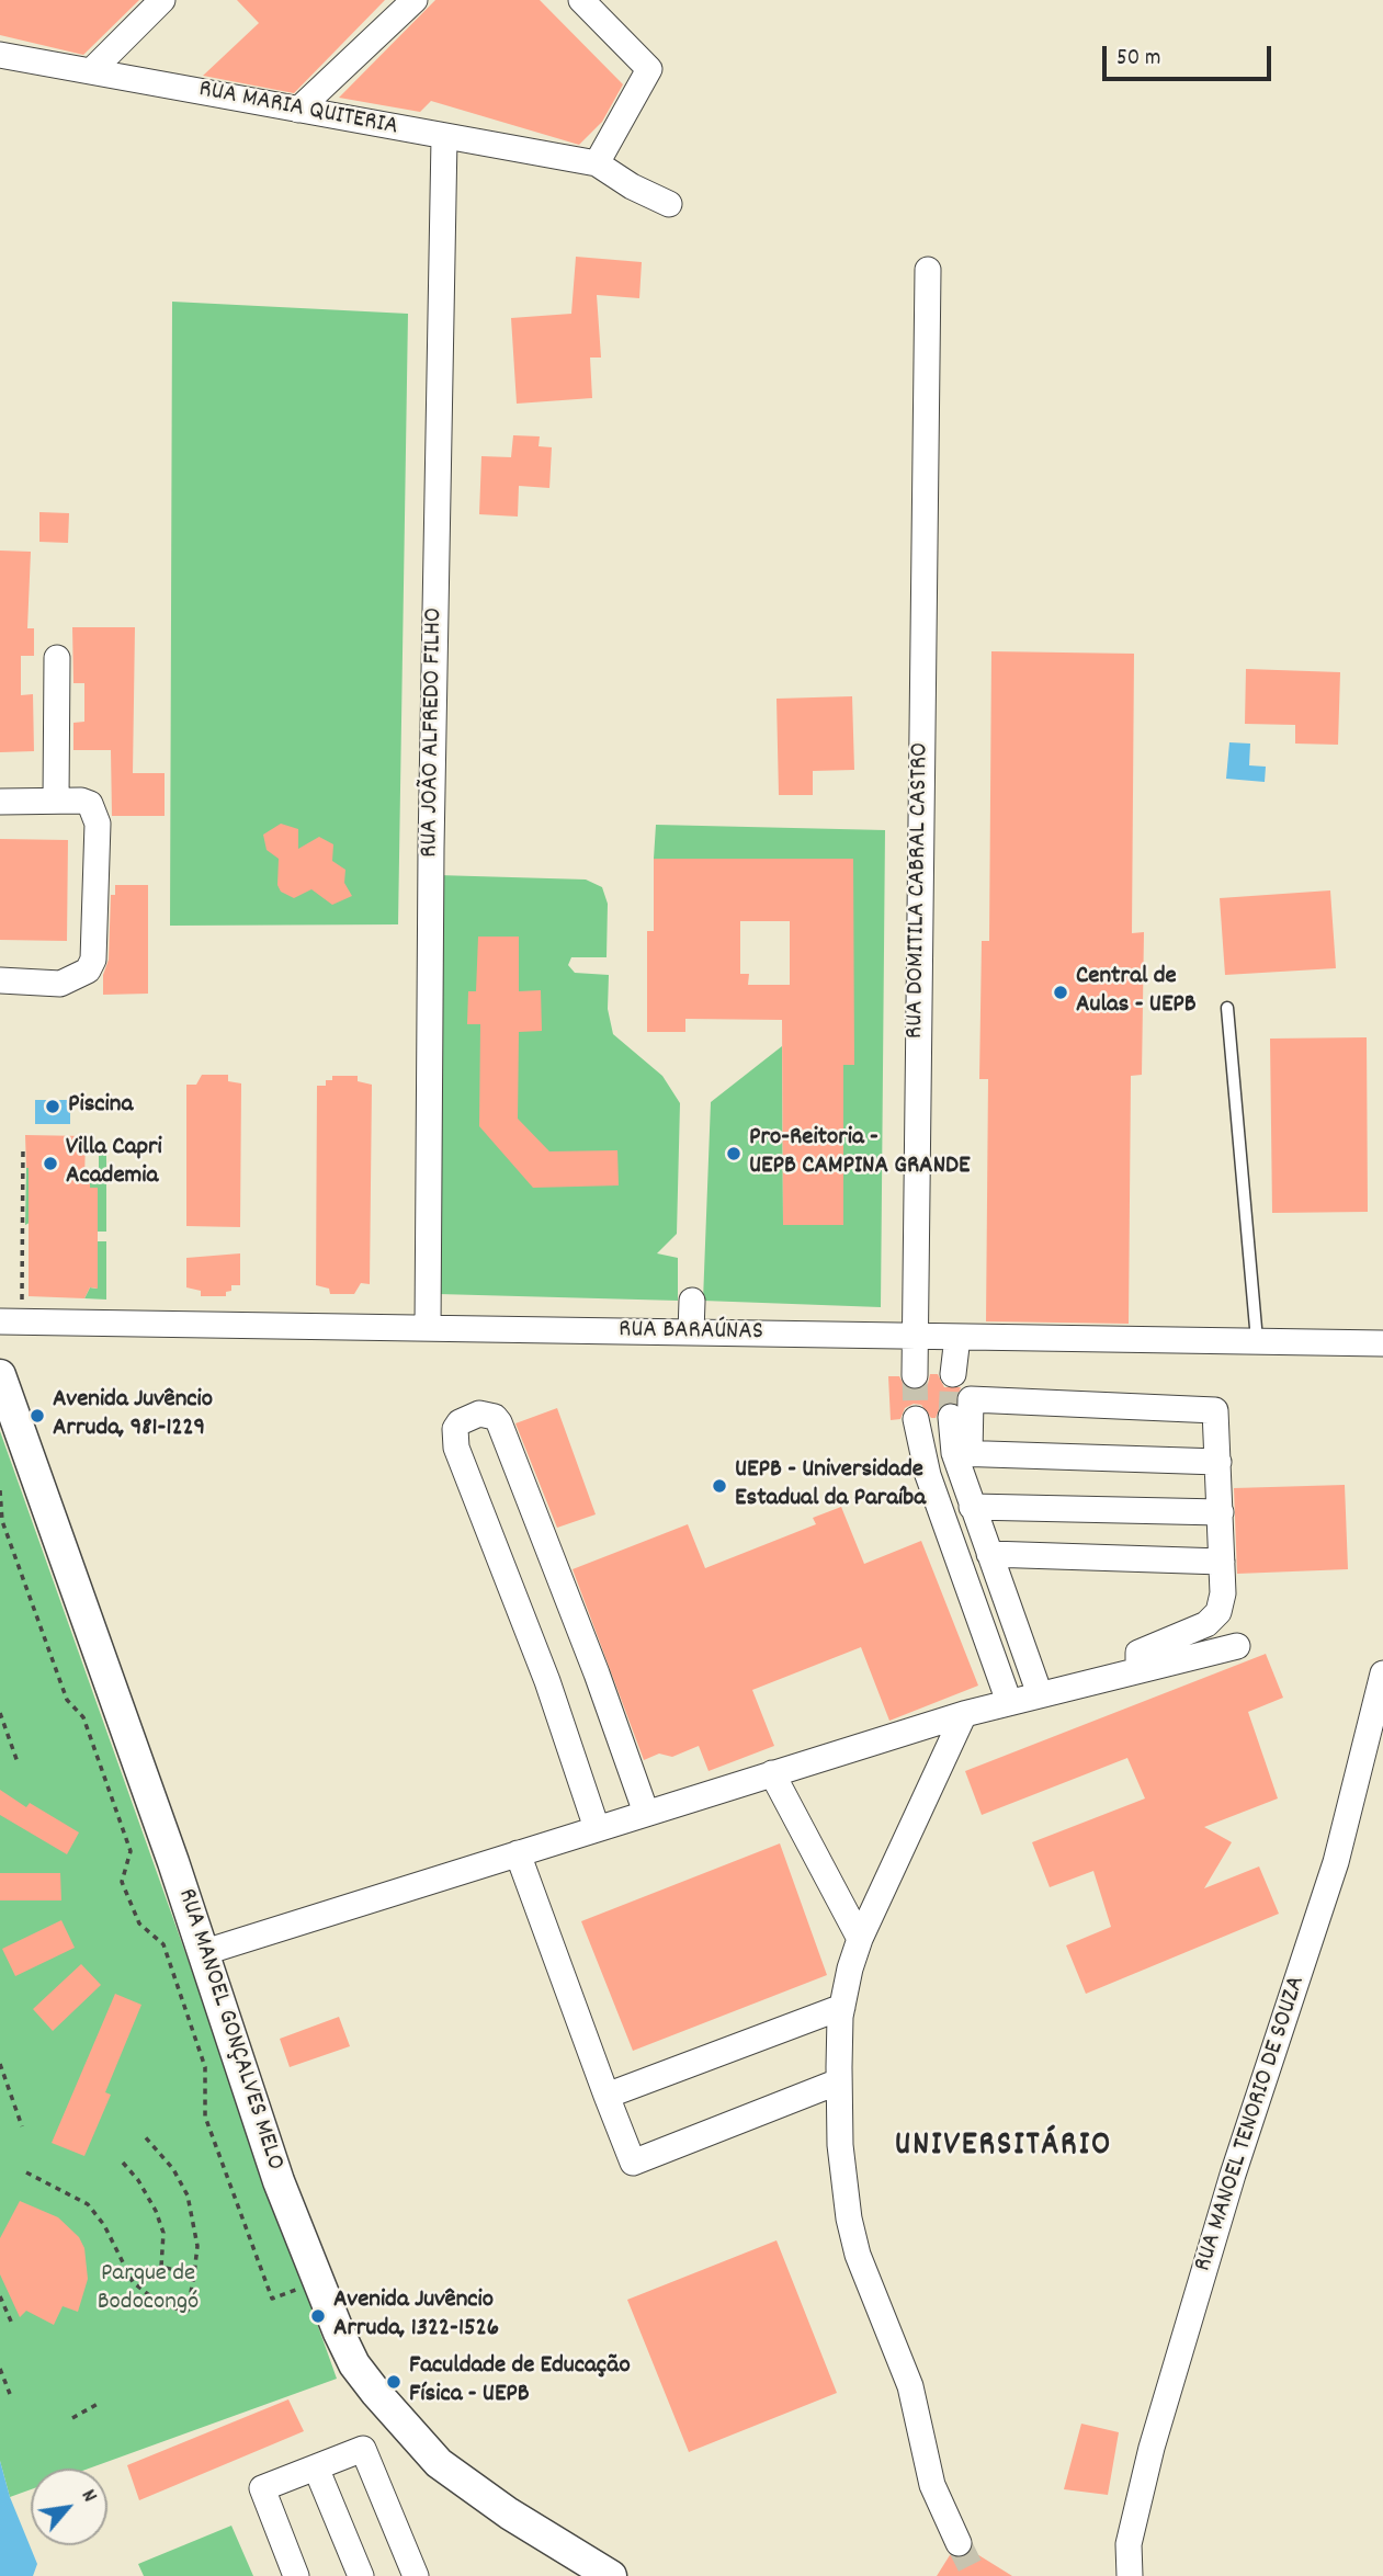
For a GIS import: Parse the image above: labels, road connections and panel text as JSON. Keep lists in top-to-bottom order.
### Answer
{
  "streets": {
    "street": [
      "RUA MARIA QUITERIA",
      "RUA JOÃO ALFREDO FILHO",
      "RUA DOMITILA CABRAL CASTRO",
      "RUA BARAÚNAS",
      "RUA MANOEL GONÇALVES MELO",
      "RUA MANOEL TENORIO DE SOUZA"
    ]
  },
  "crossings": [
    ["RUA MARIA QUITERIA", "RUA JOÃO ALFREDO FILHO"],
    ["RUA JOÃO ALFREDO FILHO", "RUA BARAÚNAS"],
    ["RUA DOMITILA CABRAL CASTRO", "RUA BARAÚNAS"]
  ],
  "districts": ["UNIVERSITÁRIO"],
  "parks": ["Parque de Bodocongó"],
  "places": [
    "Central de Aulas - UEPB",
    "Piscina",
    "Pro-Reitoria - UEPB CAMPINA GRANDE",
    "Villa Capri Academia",
    "Avenida Juvêncio Arruda, 981-1229",
    "UEPB - Universidade Estadual da Paraíba",
    "Avenida Juvêncio Arruda, 1322-1526",
    "Faculdade de Educação Física - UEPB"
  ],
  "scale_bar": "50 m",
  "north": "top right"
}
